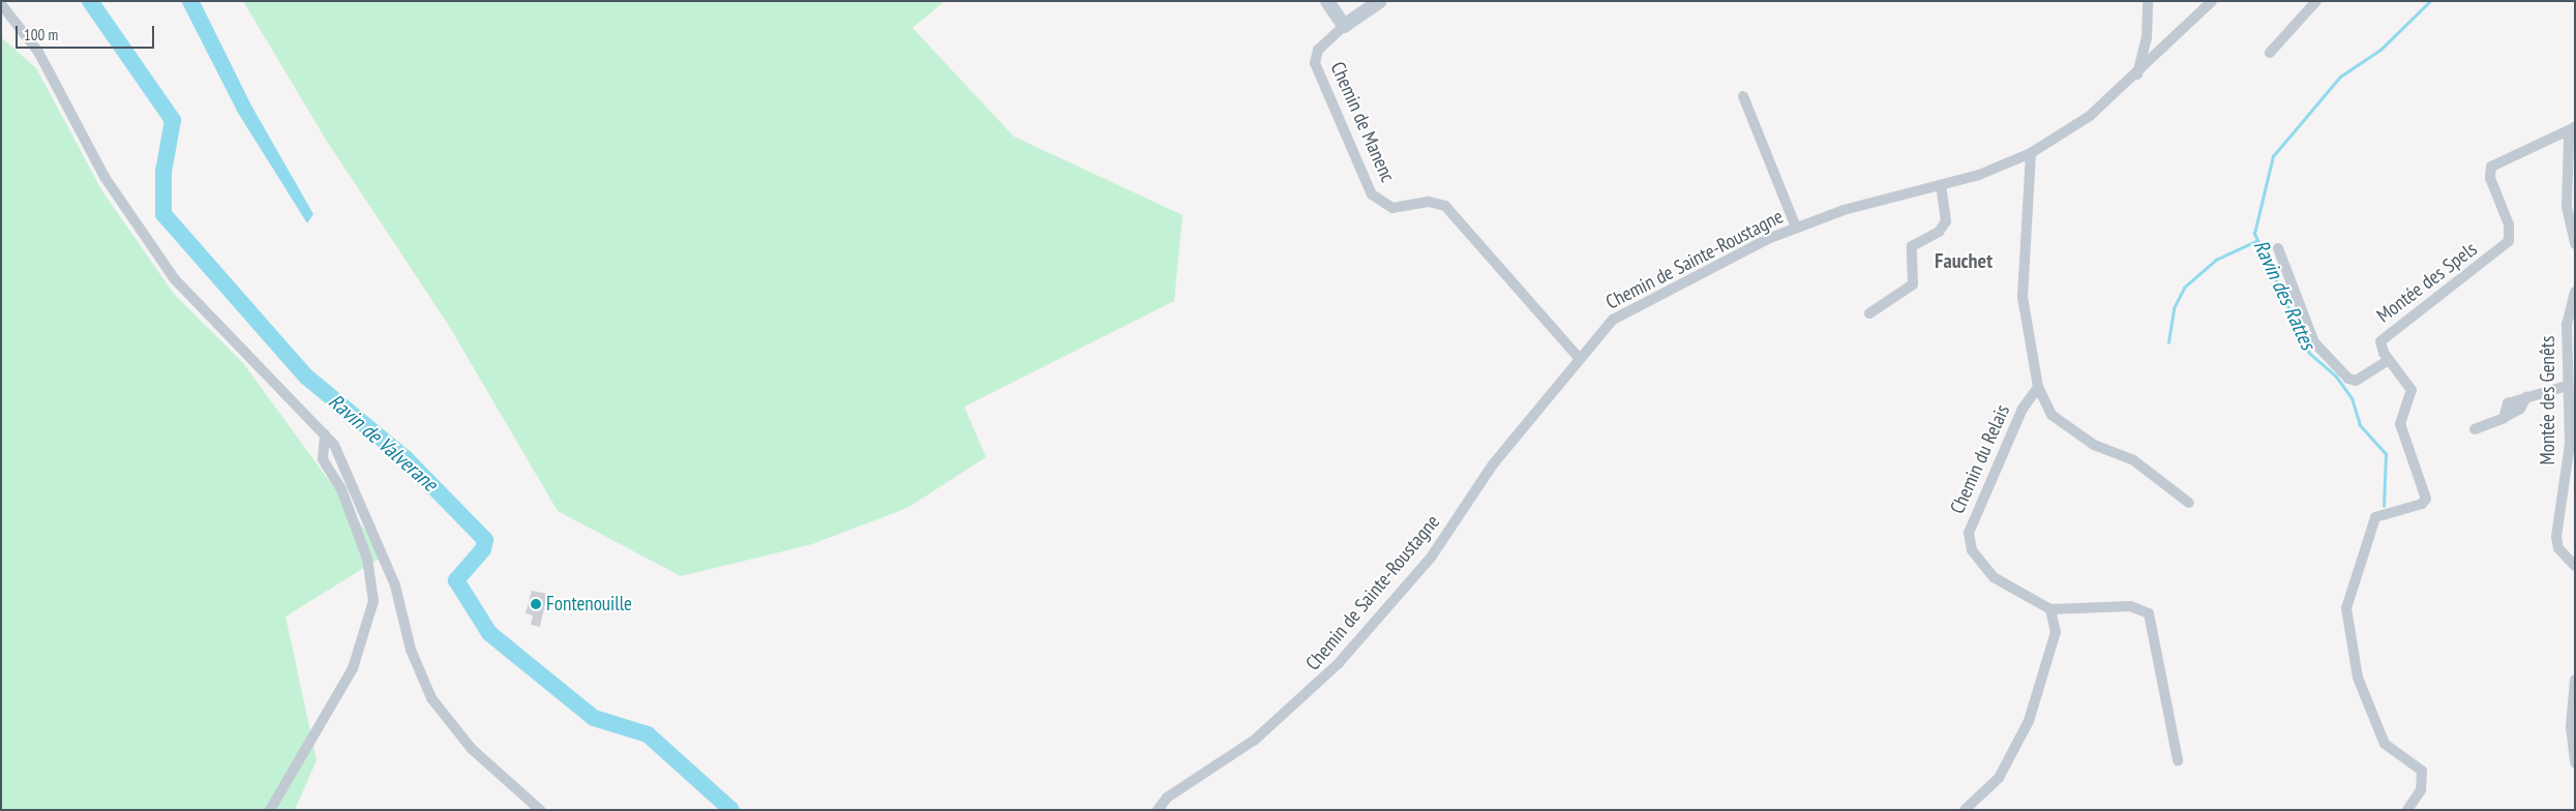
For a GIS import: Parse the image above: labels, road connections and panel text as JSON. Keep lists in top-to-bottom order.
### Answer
{
  "streets": {
    "street": [
      "Chemin de Manenc",
      "Chemin de Sainte-Roustagne",
      "Montée des Spels",
      "Montée des Genêts",
      "Chemin du Relais"
    ]
  },
  "crossings": [
    ["Chemin de Manenc", "Chemin de Sainte-Roustagne"]
  ],
  "districts": ["Fauchet"],
  "water": ["Ravin des Rattes", "Ravin de Valverane"],
  "places": ["Fontenouille"],
  "scale_bar": "100 m"
}
